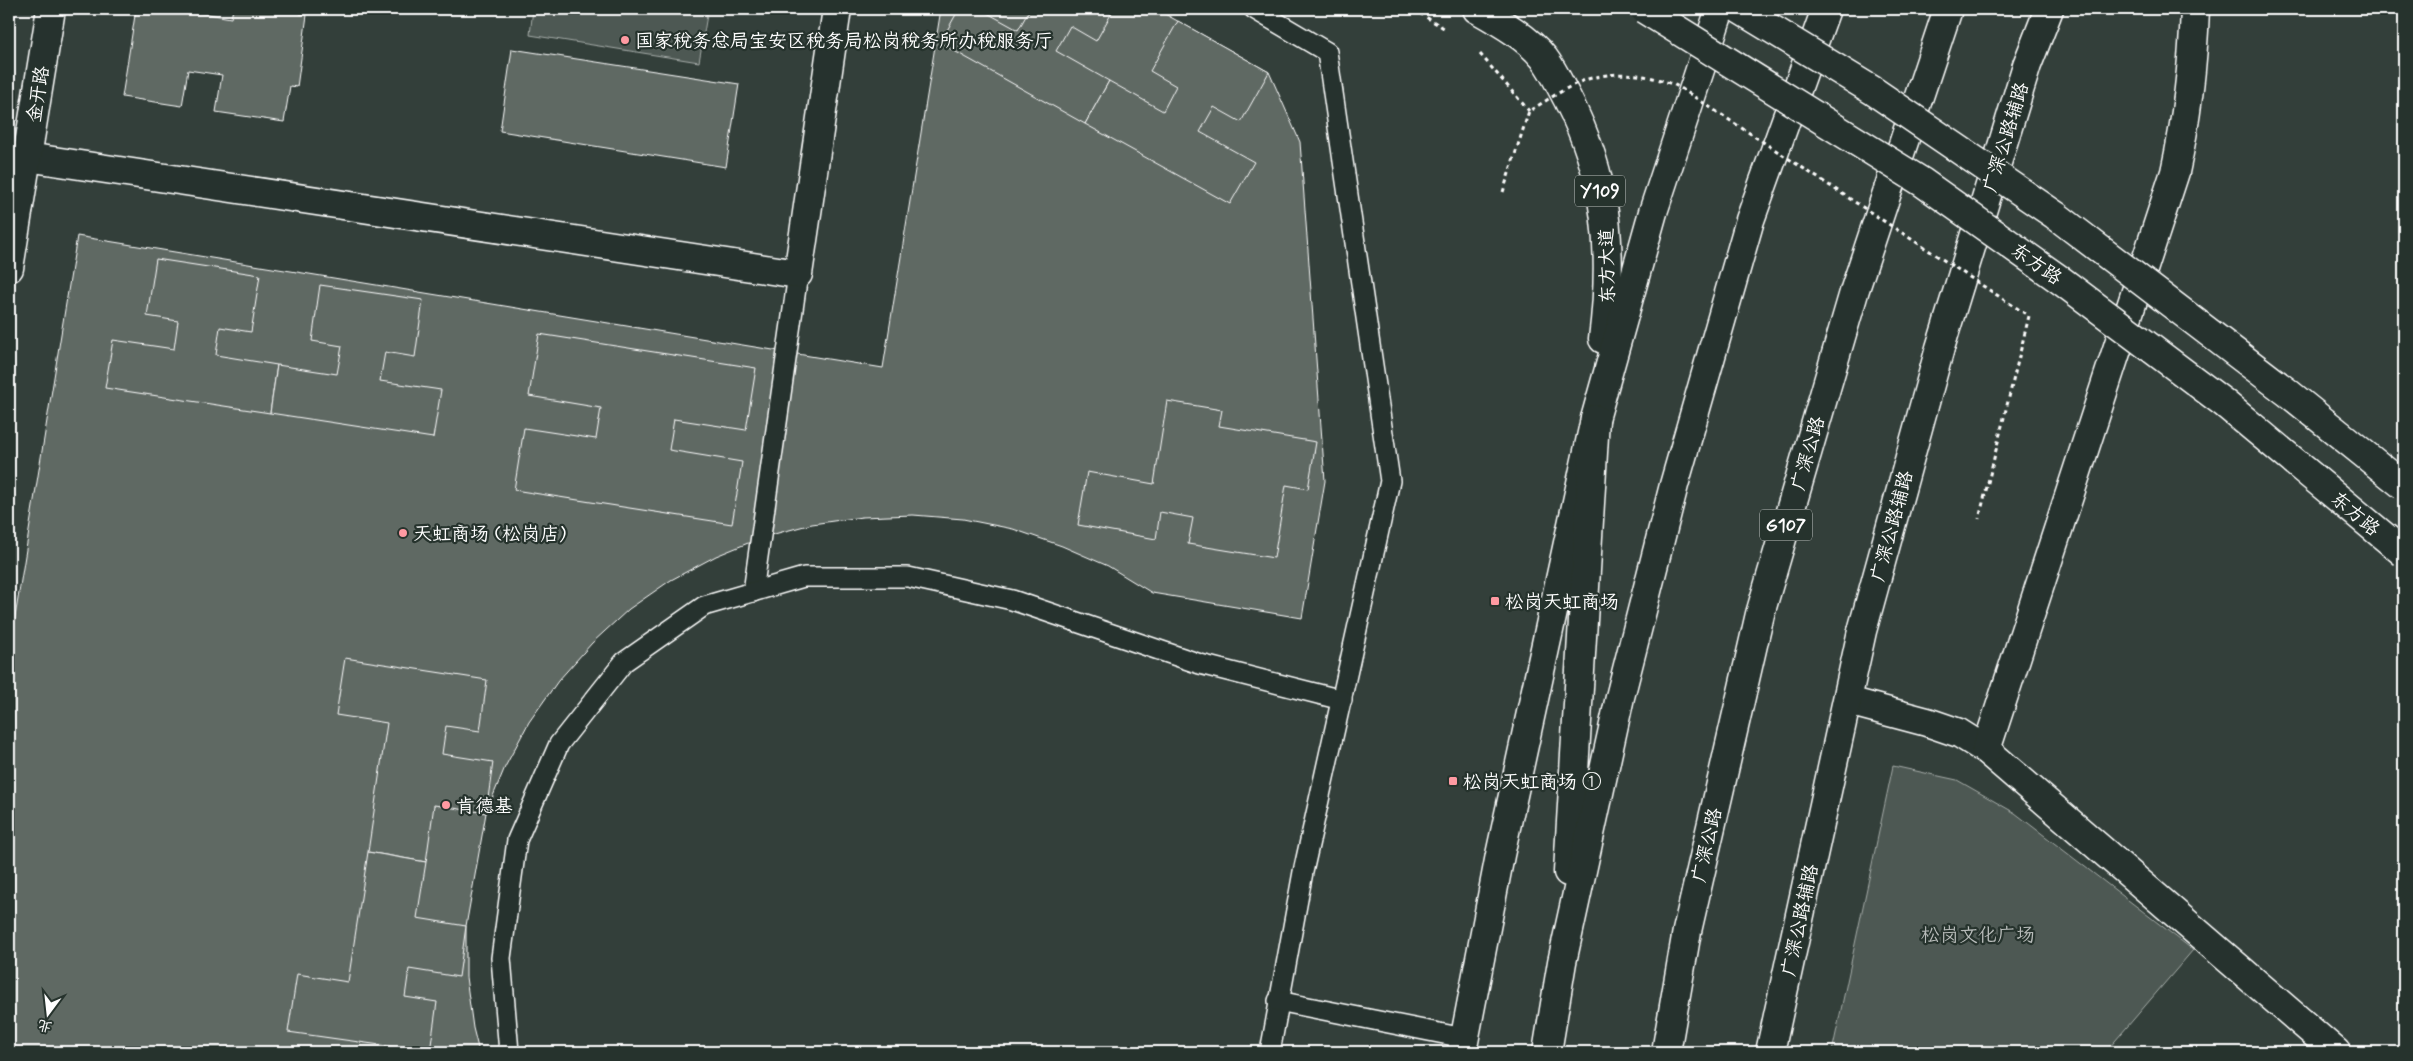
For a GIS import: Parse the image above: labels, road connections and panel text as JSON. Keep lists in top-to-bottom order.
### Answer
{
  "streets": {
    "main road": [
      "金开路",
      "广深公路辅路",
      "Y109",
      "东方路",
      "东方大道",
      "广深公路",
      "G107"
    ]
  },
  "parks": ["松岗文化广场"],
  "places": {
    "other": ["国家税务总局宝安区税务局松岗税务所办税服务厅", "天虹商场 (松岗店)", "肯德基"],
    "transit": ["松岗天虹商场", "松岗天虹商场 ①"]
  },
  "north": "bottom"
}
